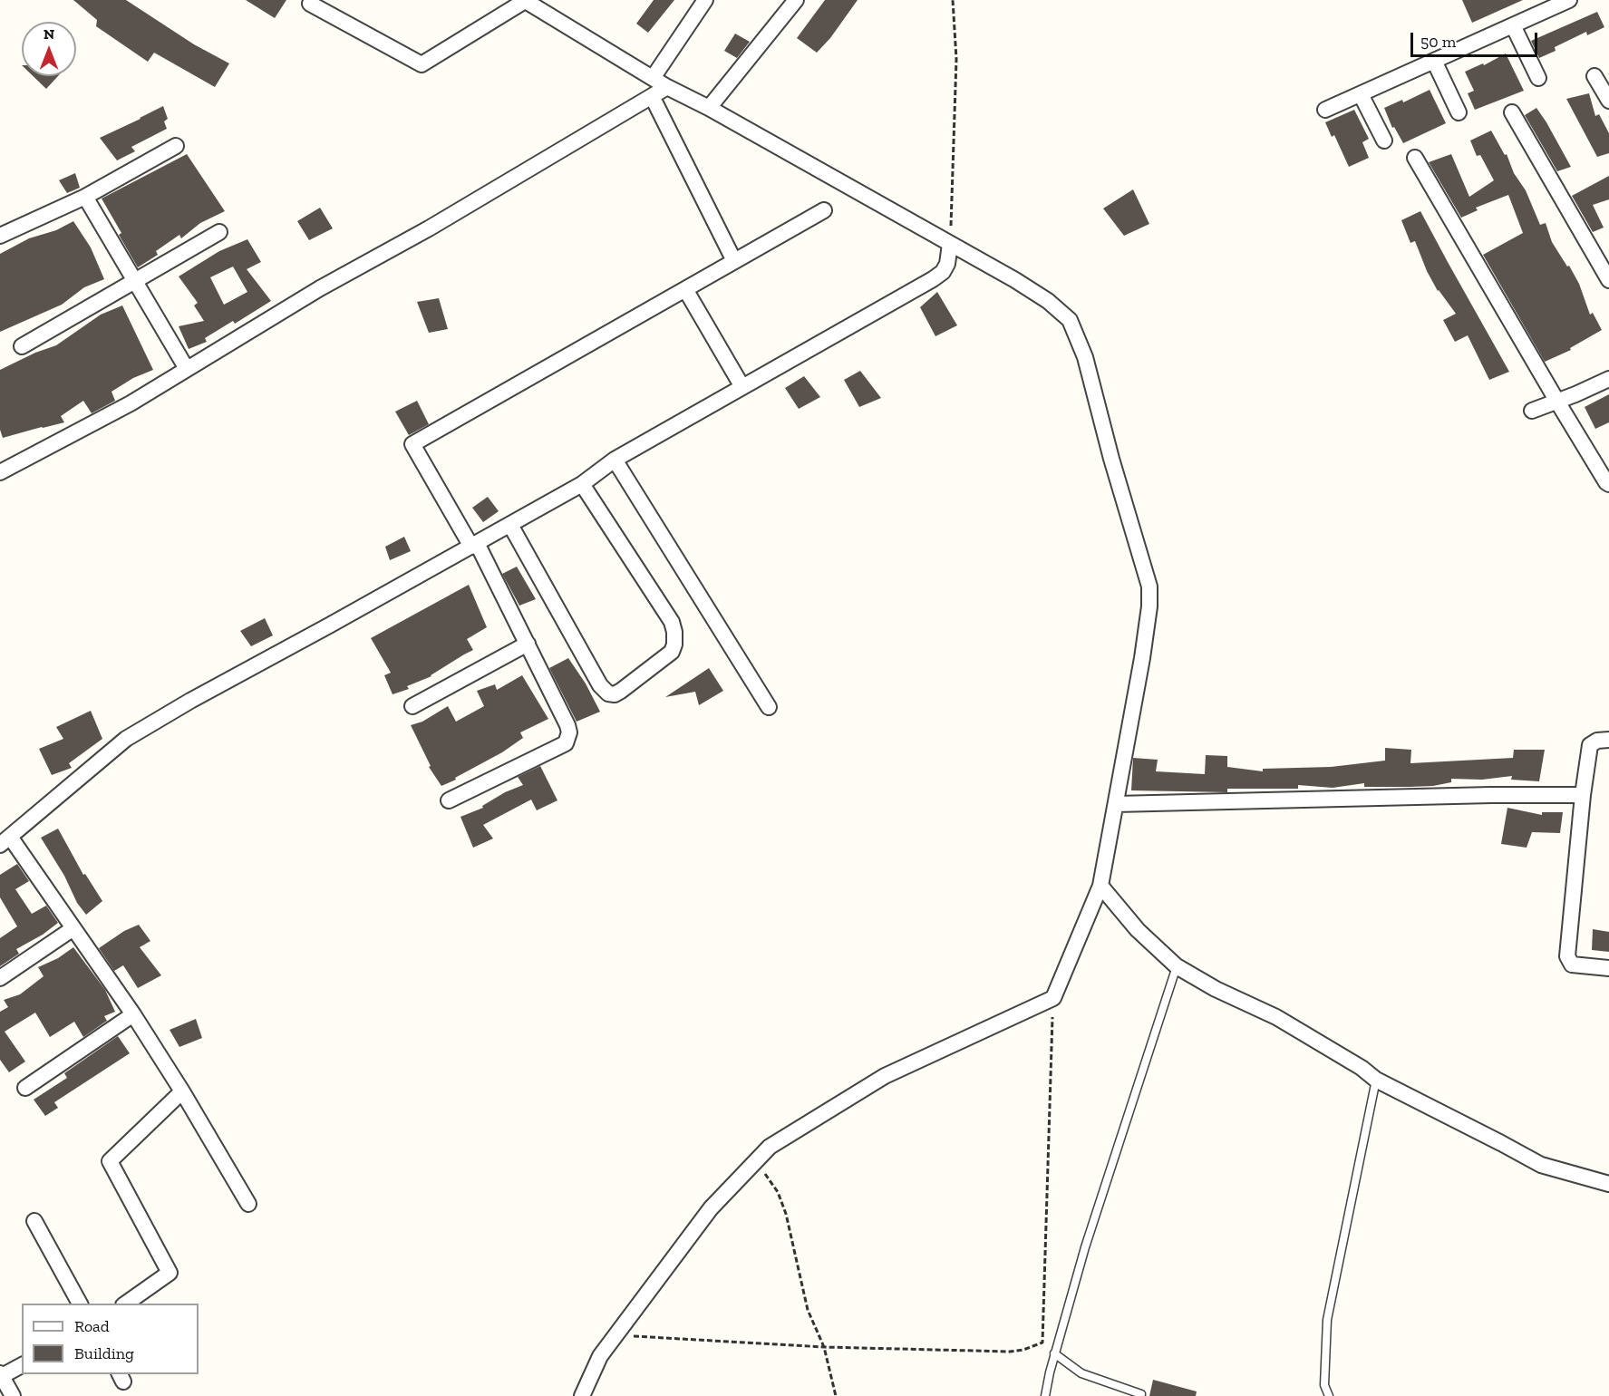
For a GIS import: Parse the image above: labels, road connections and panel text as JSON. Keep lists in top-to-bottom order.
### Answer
{
  "legend": ["Road", "Building"],
  "scale_bar": "50 m",
  "north": "top"
}
